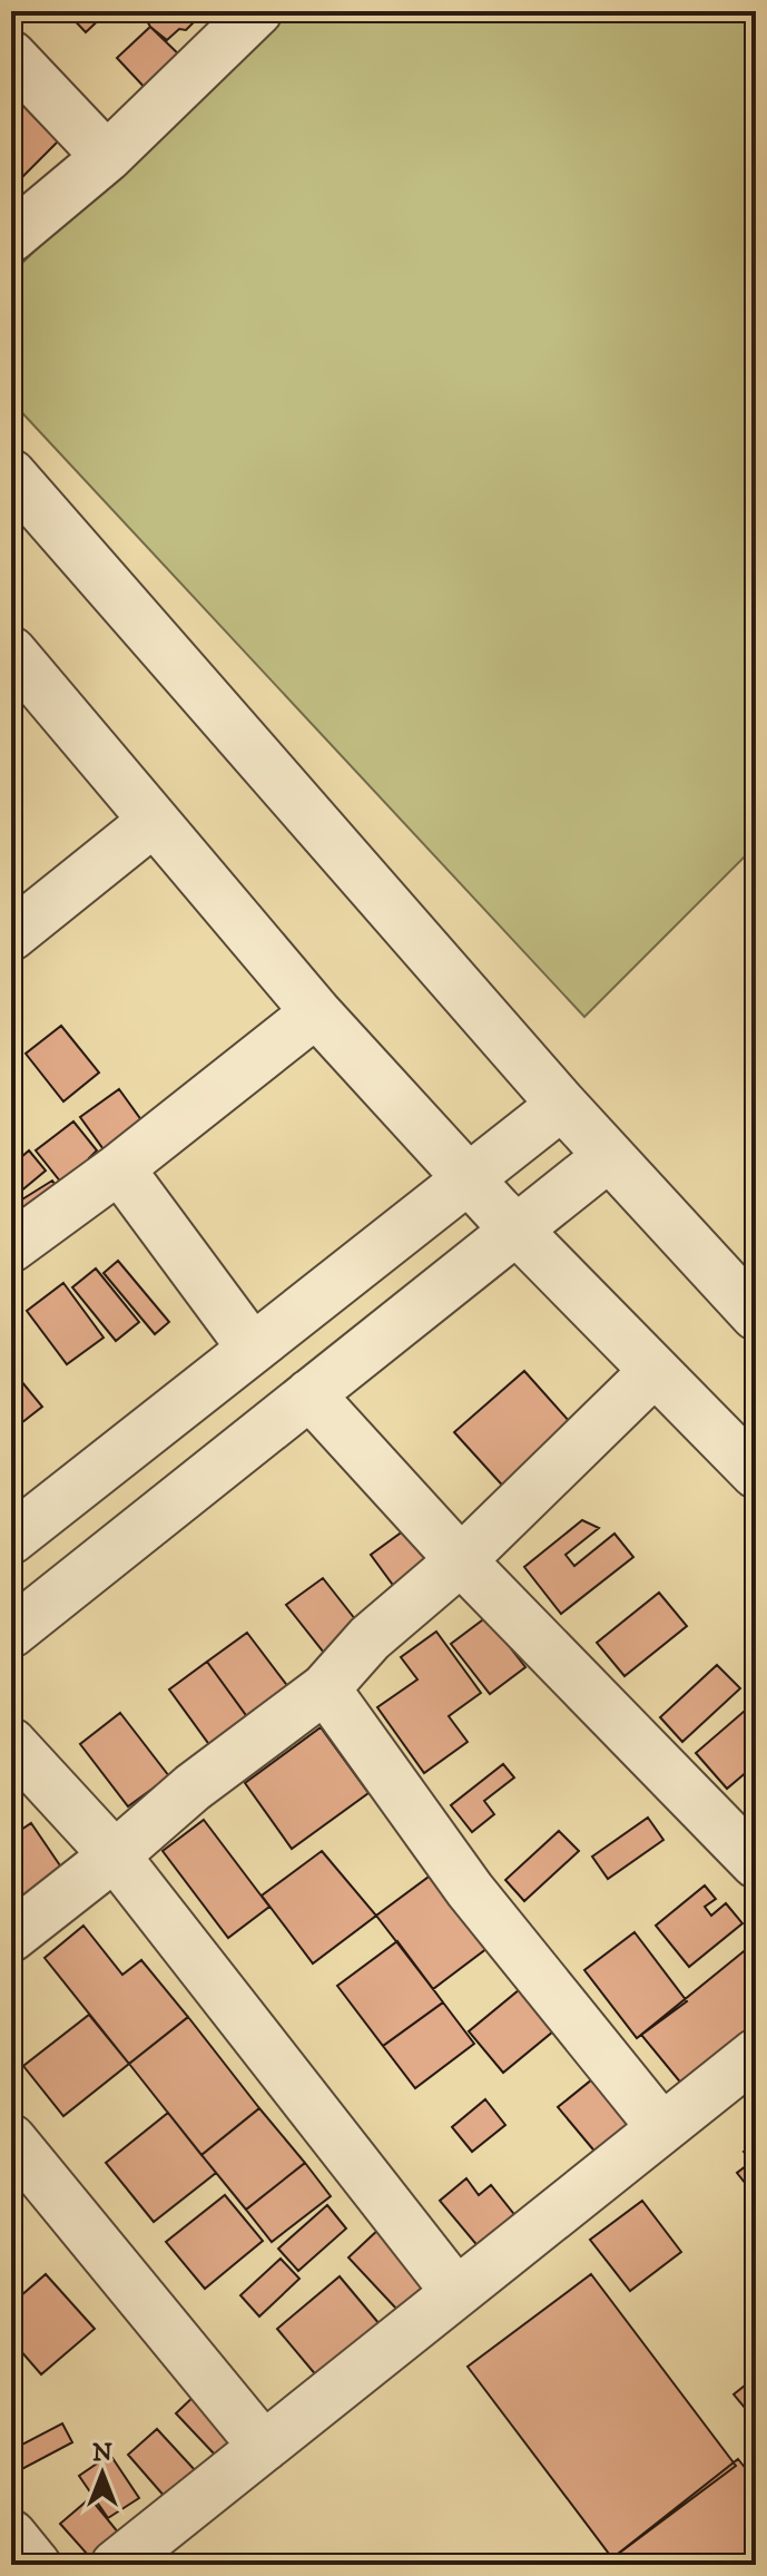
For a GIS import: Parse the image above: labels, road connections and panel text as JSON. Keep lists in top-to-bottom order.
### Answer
{
  "north": "top"
}
